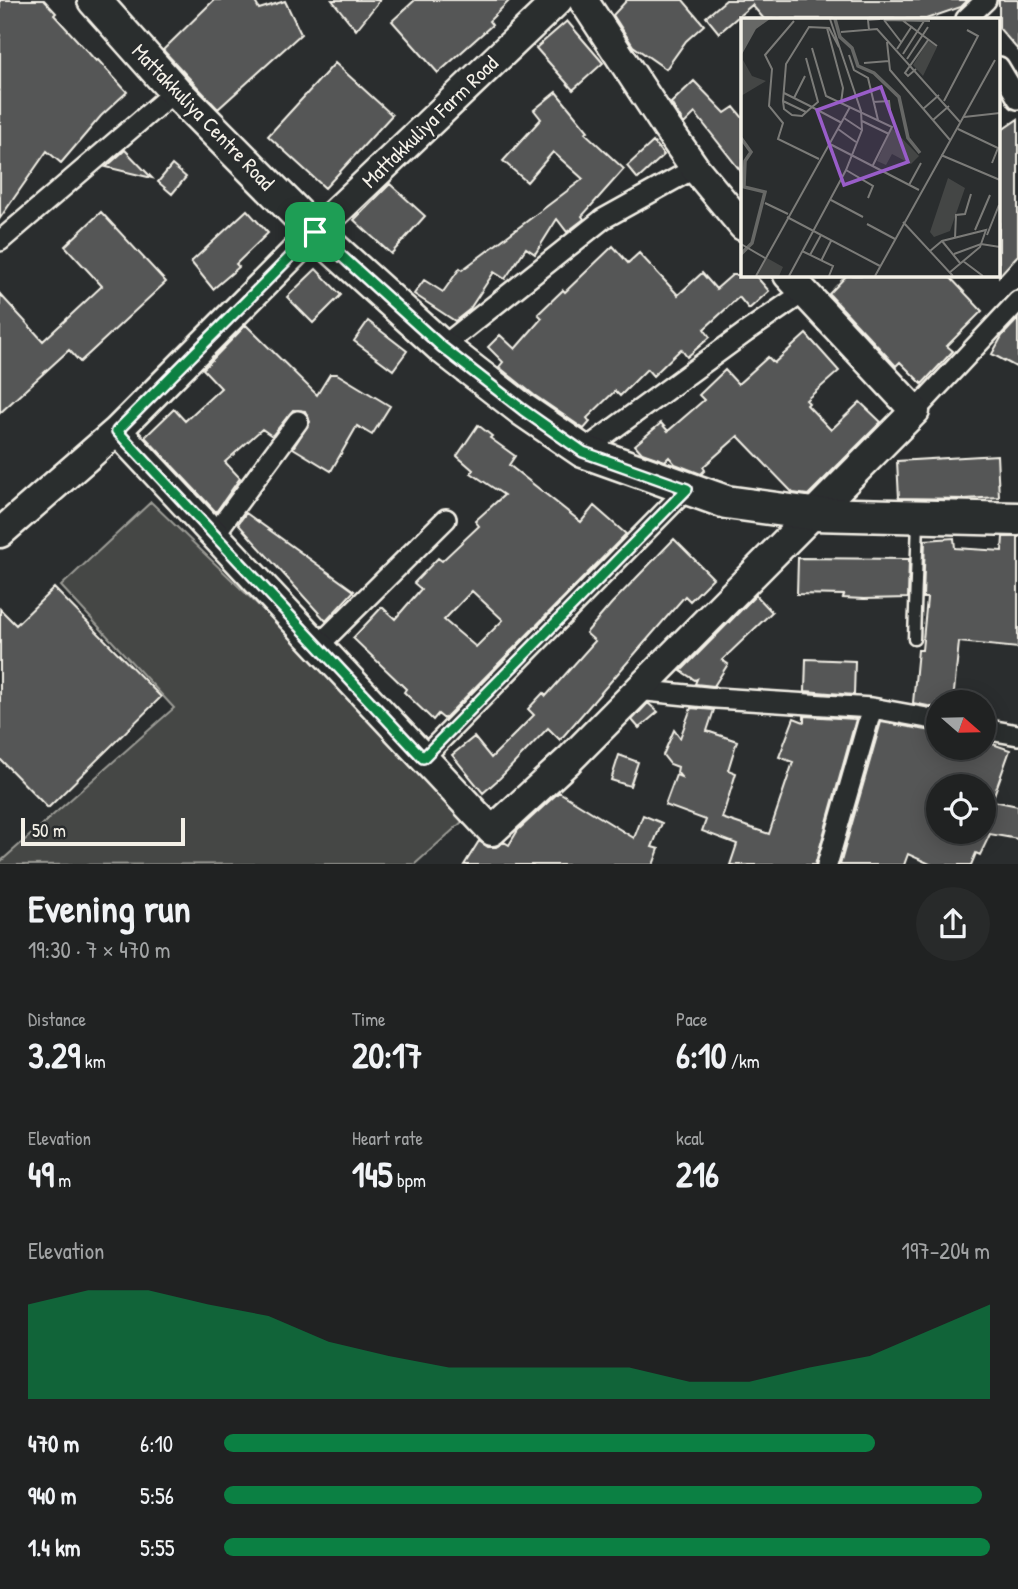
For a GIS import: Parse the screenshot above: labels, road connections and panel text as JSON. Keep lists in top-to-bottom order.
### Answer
{
  "streets": {
    "main road": ["Mattakkuliya Centre Road"],
    "street": ["Mattakkuliya Farm Road"]
  },
  "crossings": [
    ["Mattakkuliya Centre Road", "Mattakkuliya Farm Road"]
  ],
  "scale_bar": "50 m",
  "north": "right",
  "page": {
    "scale": "50 m",
    "heading": ["Evening run", "19:30 · 7 × 470 m"],
    "stats": [
      ["Distance", "3.29 km"],
      ["Time", "20:17"],
      ["Pace", "6:10 /km"],
      ["Elevation", "49 m"],
      ["Heart rate", "145 bpm"],
      ["kcal", "216"]
    ],
    "chart": ["Elevation", "197–204 m"],
    "list": [
      {
        "name": "470 m",
        "note": "6:10"
      },
      {
        "name": "940 m",
        "note": "5:56"
      },
      {
        "name": "1.4 km",
        "note": "5:55"
      }
    ]
  }
}
